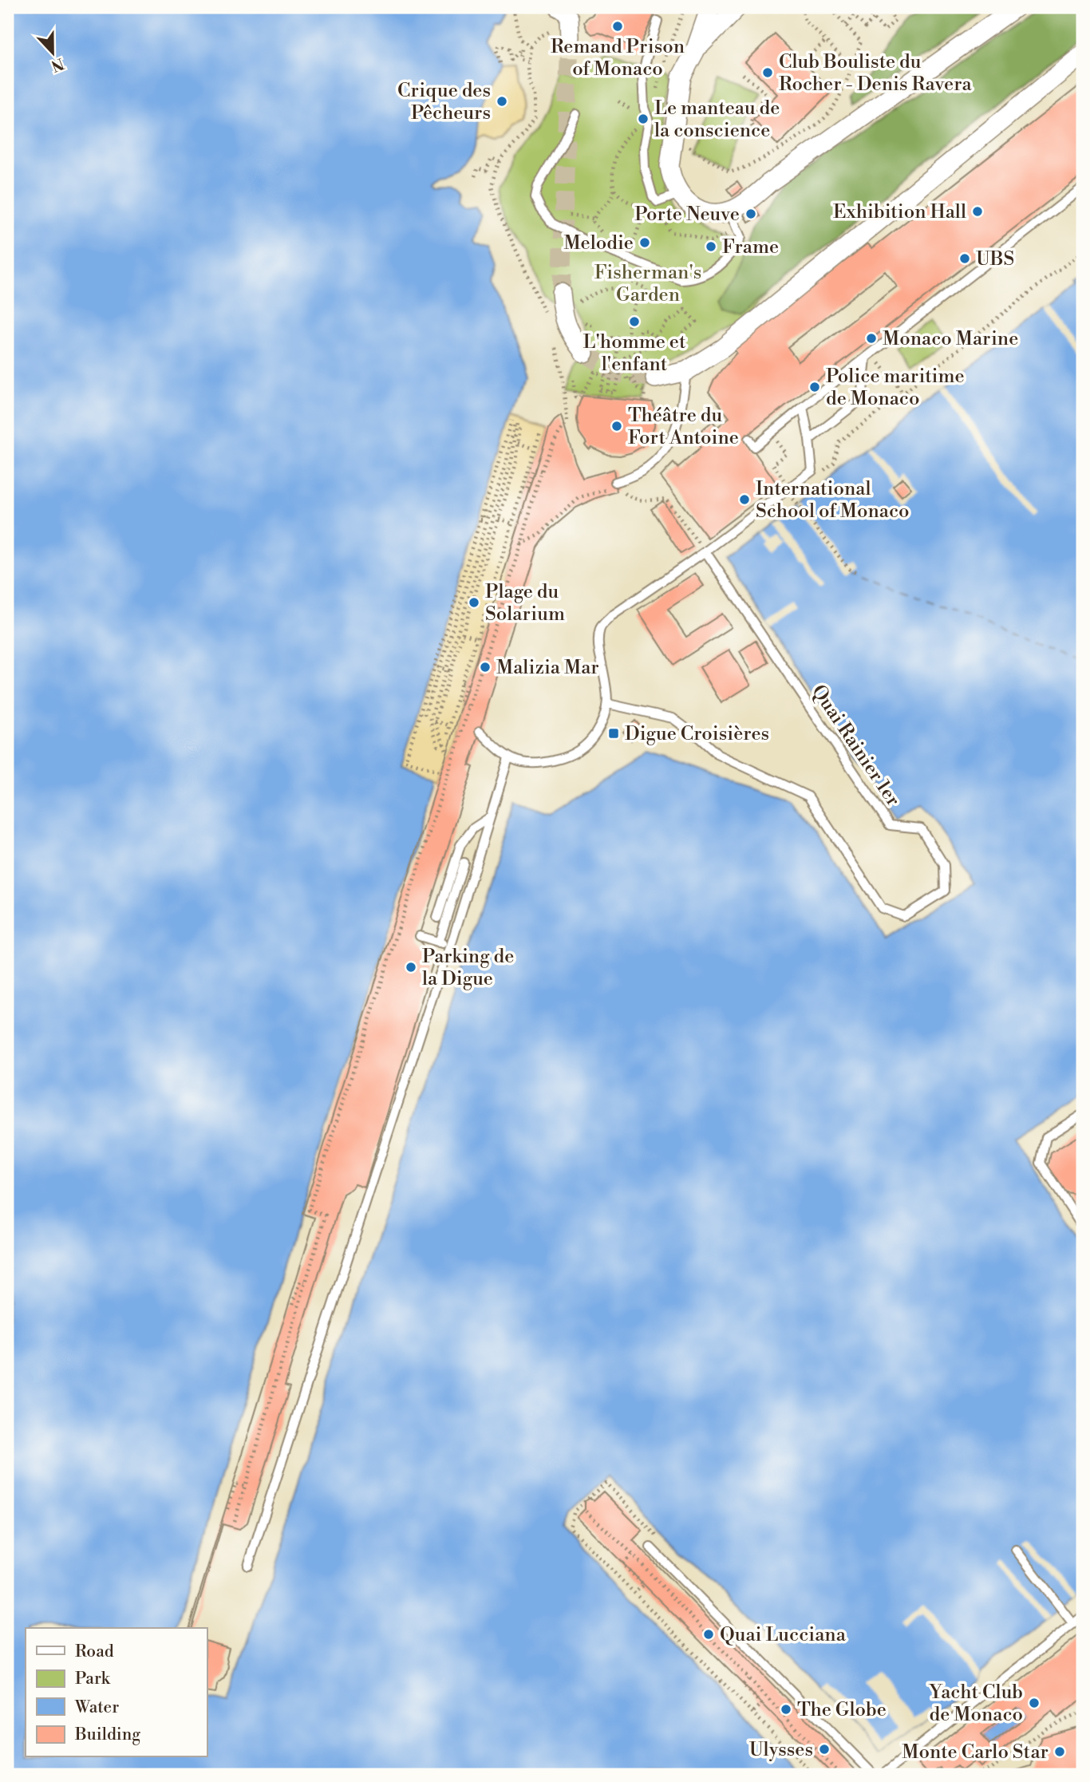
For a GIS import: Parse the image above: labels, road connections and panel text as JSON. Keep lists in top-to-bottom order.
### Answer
{
  "streets": {
    "lane": ["Quai Rainier 1er"]
  },
  "parks": ["Fisherman's Garden"],
  "places": {
    "other": [
      "Remand Prison of Monaco",
      "Club Bouliste du Rocher - Denis Ravera",
      "Crique des Pêcheurs",
      "Le manteau de la conscience",
      "Exhibition Hall",
      "Porte Neuve",
      "Melodie",
      "Frame",
      "UBS",
      "L'homme et l'enfant",
      "Monaco Marine",
      "Police maritime de Monaco",
      "Théâtre du Fort Antoine",
      "International School of Monaco",
      "Plage du Solarium",
      "Malizia Mar",
      "Parking de la Digue",
      "Quai Lucciana",
      "Yacht Club de Monaco",
      "The Globe",
      "Ulysses",
      "Monte Carlo Star"
    ],
    "transit": ["Digue Croisières"]
  },
  "legend": [
    "Road",
    "Park",
    "Water",
    "Building"
  ],
  "north": "bottom"
}
